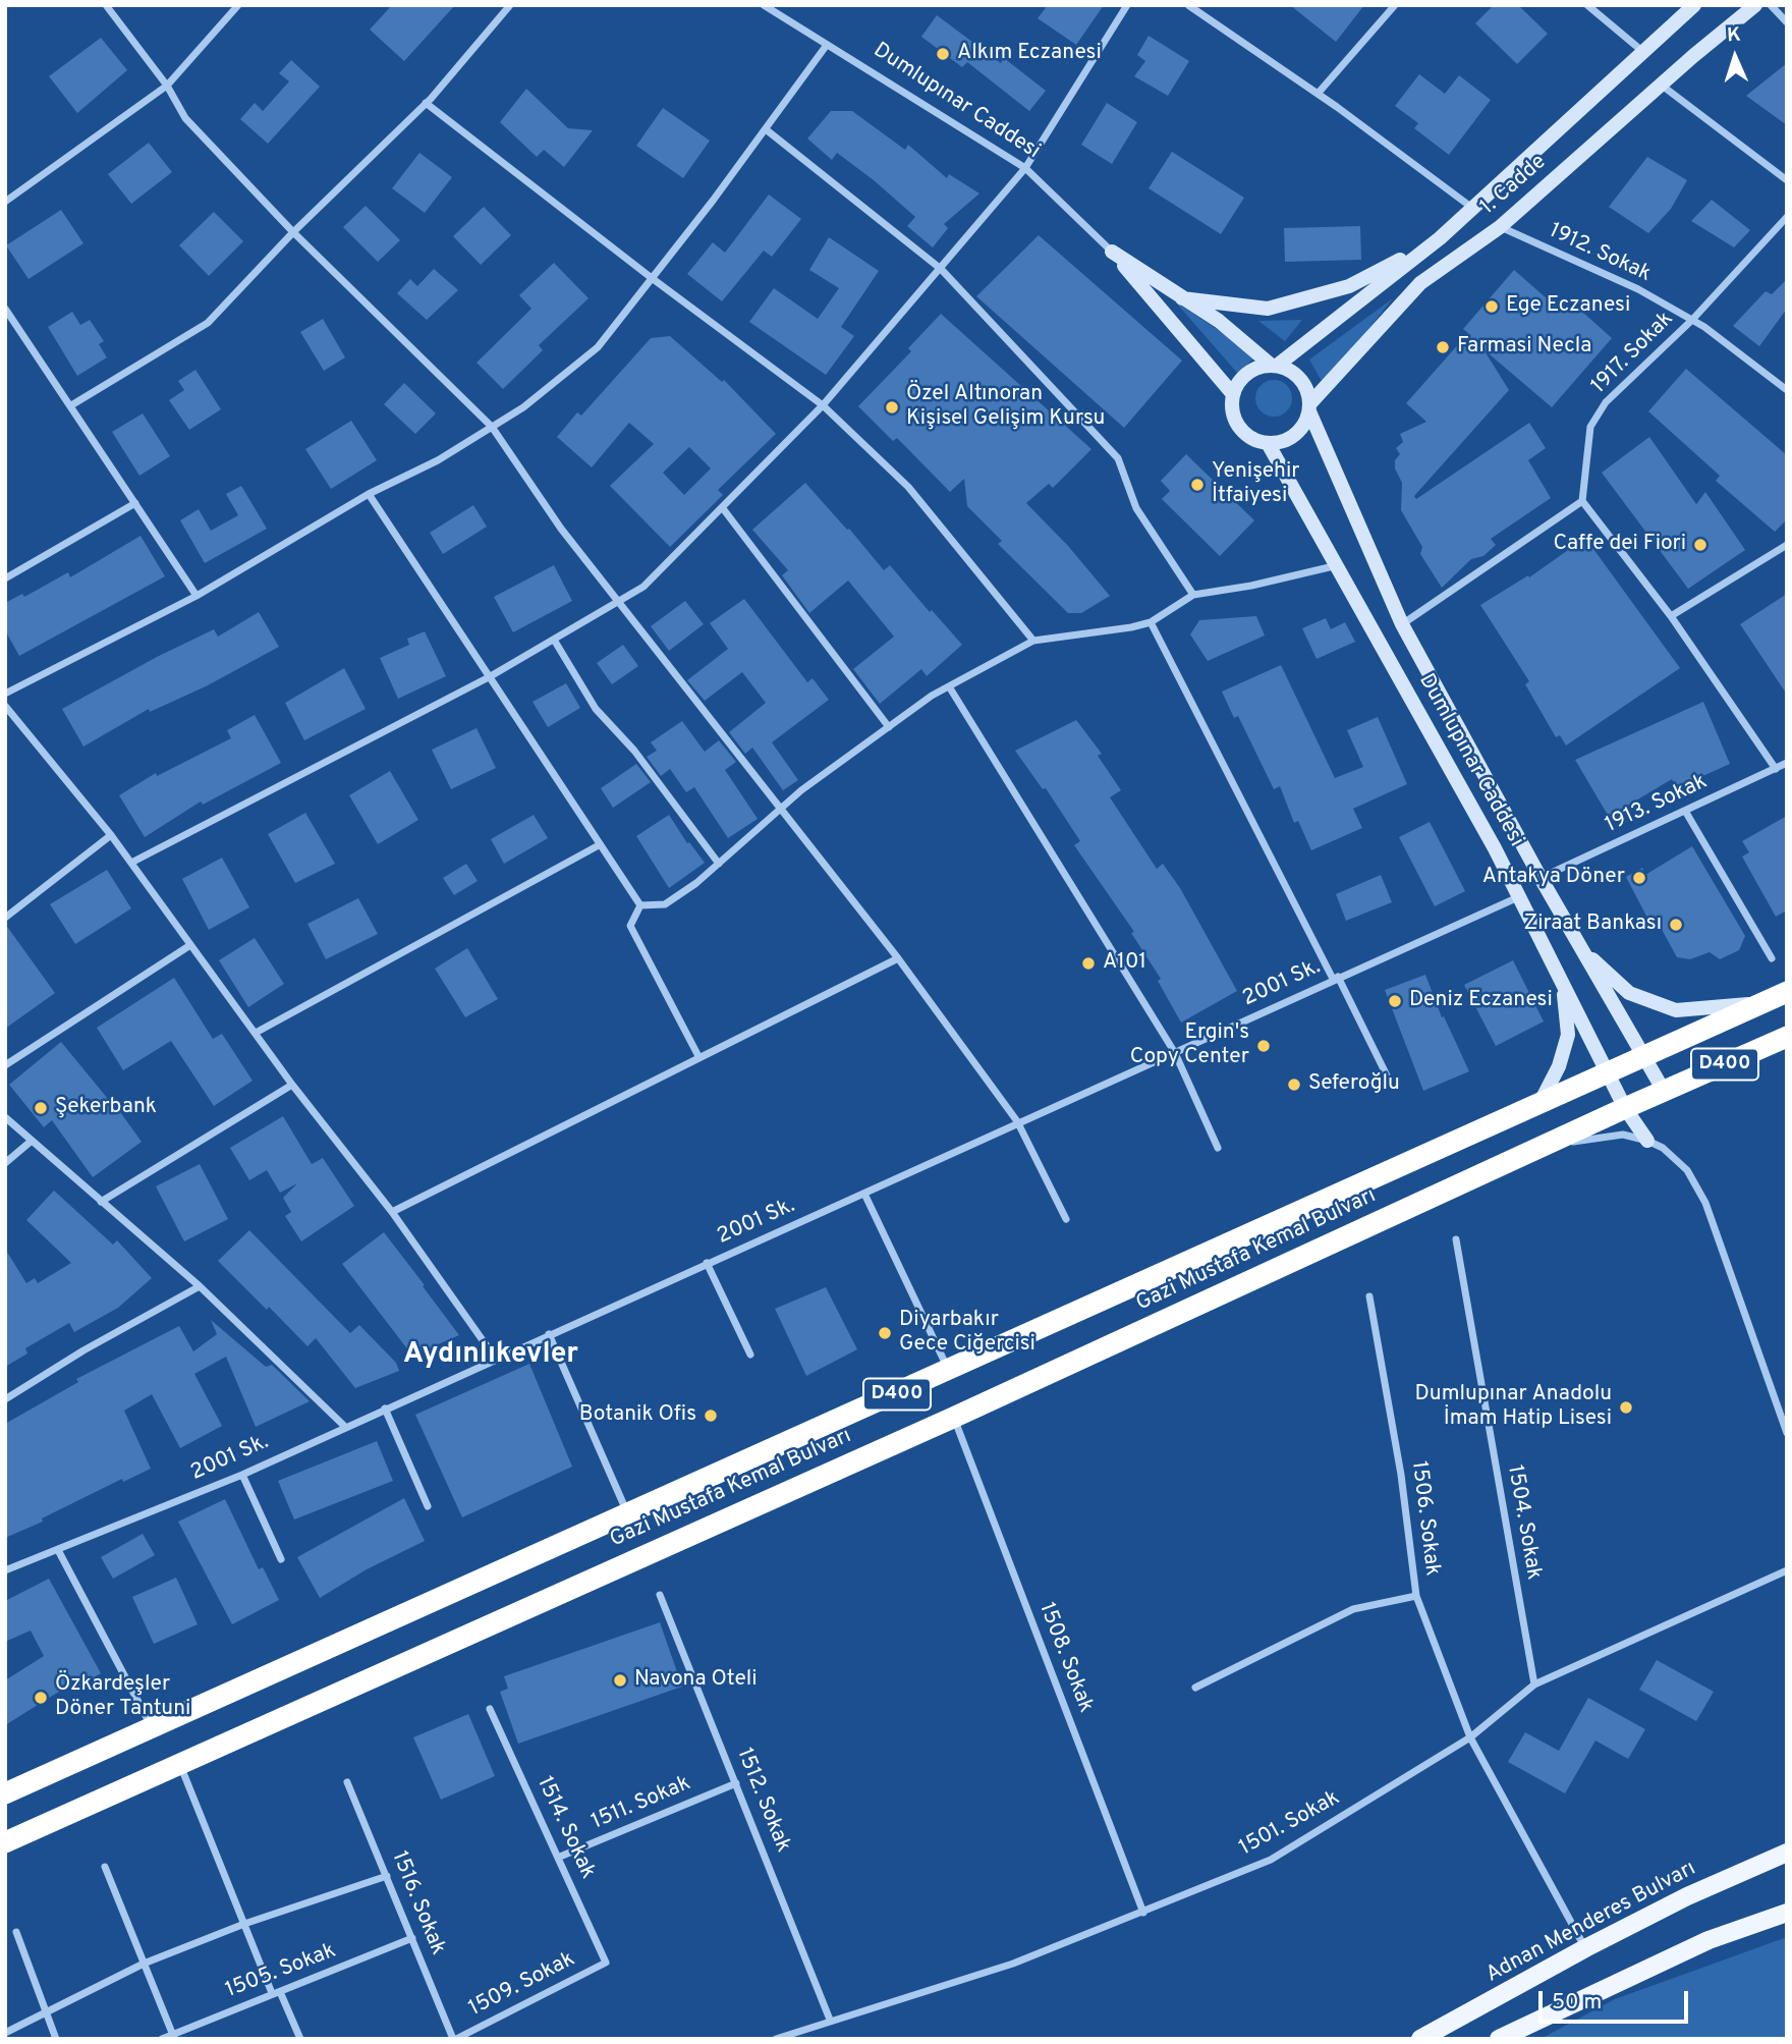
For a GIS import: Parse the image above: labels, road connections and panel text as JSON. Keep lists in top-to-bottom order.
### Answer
{
  "streets": {
    "highway": ["D400", "Gazi Mustafa Kemal Bulvarı"],
    "main road": ["Adnan Menderes Bulvarı"],
    "street": [
      "Dumlupınar Caddesi",
      "1. Cadde",
      "1912. Sokak",
      "1917. Sokak",
      "1913. Sokak",
      "2001 Sk.",
      "1506. Sokak",
      "1504. Sokak",
      "1508. Sokak",
      "1512. Sokak",
      "1511. Sokak",
      "1501. Sokak",
      "1514. Sokak",
      "1516. Sokak",
      "1505. Sokak",
      "1509. Sokak"
    ]
  },
  "crossings": [
    ["Dumlupınar Caddesi", "1. Cadde"],
    ["Dumlupınar Caddesi", "1913. Sokak"],
    ["Dumlupınar Caddesi", "2001 Sk."],
    ["Dumlupınar Caddesi", "Gazi Mustafa Kemal Bulvarı"],
    ["1. Cadde", "1912. Sokak"],
    ["1912. Sokak", "1917. Sokak"],
    ["Gazi Mustafa Kemal Bulvarı", "1508. Sokak"],
    ["1506. Sokak", "1501. Sokak"],
    ["1506. Sokak", "Adnan Menderes Bulvarı"],
    ["1504. Sokak", "1501. Sokak"],
    ["1508. Sokak", "1501. Sokak"],
    ["1512. Sokak", "1511. Sokak"],
    ["1512. Sokak", "1501. Sokak"],
    ["1511. Sokak", "1514. Sokak"],
    ["1514. Sokak", "1509. Sokak"],
    ["1516. Sokak", "1505. Sokak"],
    ["1516. Sokak", "1509. Sokak"]
  ],
  "districts": ["Aydınlıkevler"],
  "places": [
    "Alkım Eczanesi",
    "Ege Eczanesi",
    "Farmasi Necla",
    "Özel Altınoran Kişisel Gelişim Kursu",
    "Yenişehir İtfaiyesi",
    "Caffe dei Fiori",
    "Antakya Döner",
    "Ziraat Bankası",
    "A101",
    "Deniz Eczanesi",
    "Ergin's Copy Center",
    "Seferoğlu",
    "Şekerbank",
    "Diyarbakır Gece Ciğercisi",
    "Dumlupınar Anadolu İmam Hatip Lisesi",
    "Botanik Ofis",
    "Navona Oteli",
    "Özkardeşler Döner Tantuni"
  ],
  "scale_bar": "50 m",
  "north": "top"
}
